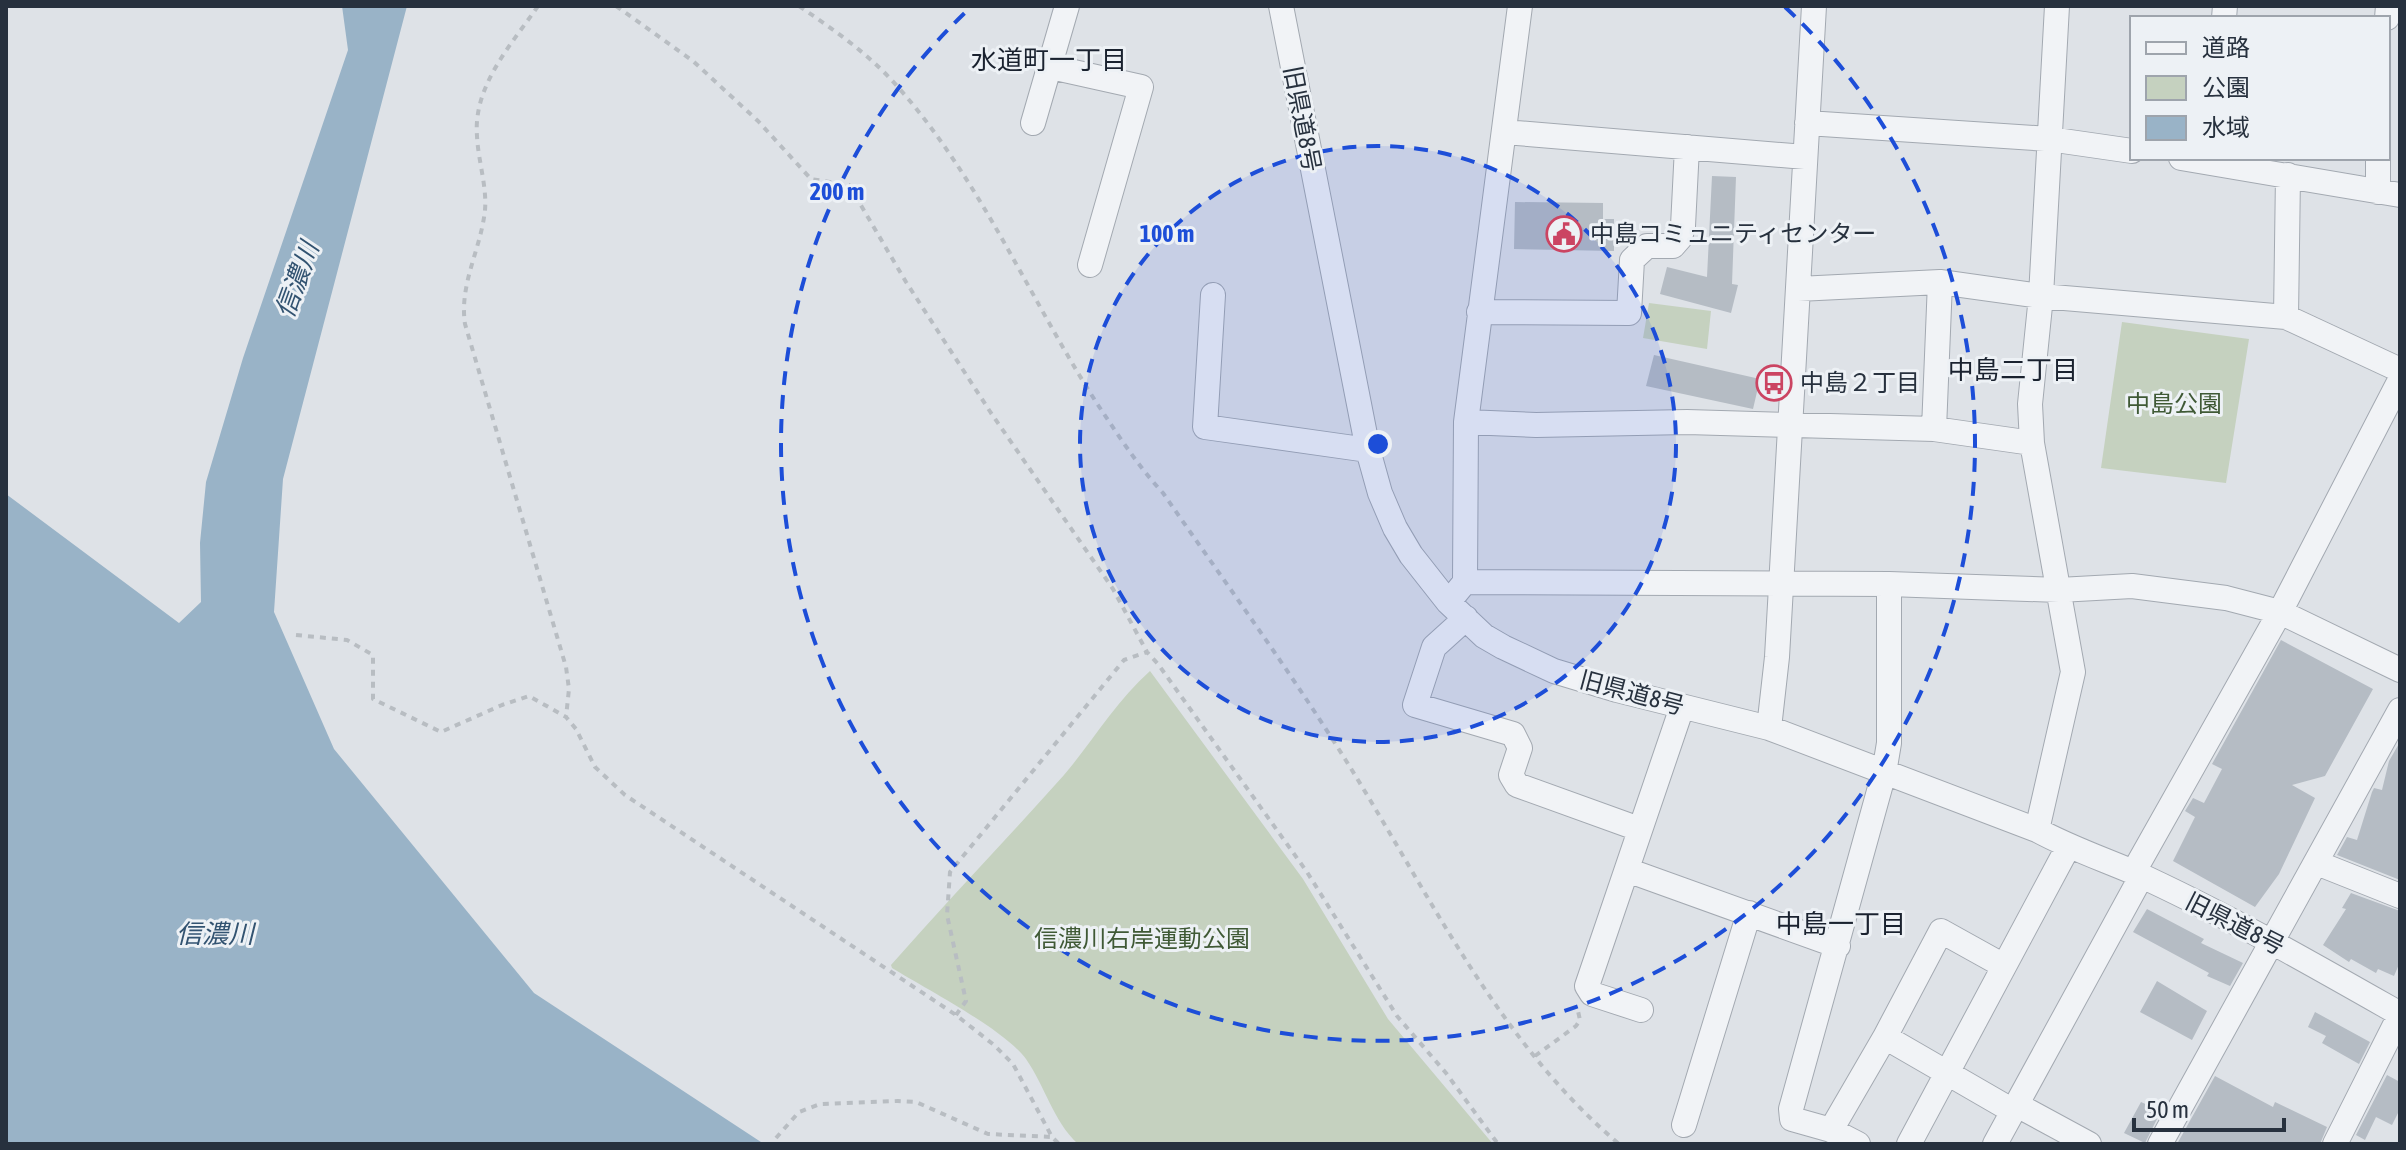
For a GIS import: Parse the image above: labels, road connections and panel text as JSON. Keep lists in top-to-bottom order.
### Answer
{
  "streets": {
    "street": ["旧県道8号"]
  },
  "districts": ["水道町一丁目", "中島二丁目", "中島一丁目"],
  "water": ["信濃川"],
  "parks": ["中島公園", "信濃川右岸運動公園"],
  "places": {
    "public building": ["中島コミュニティセンター"],
    "bus stop": ["中島２丁目"]
  },
  "legend": ["道路", "公園", "水域"],
  "scale_bar": "50 m",
  "rings": ["200 m", "100 m"]
}
